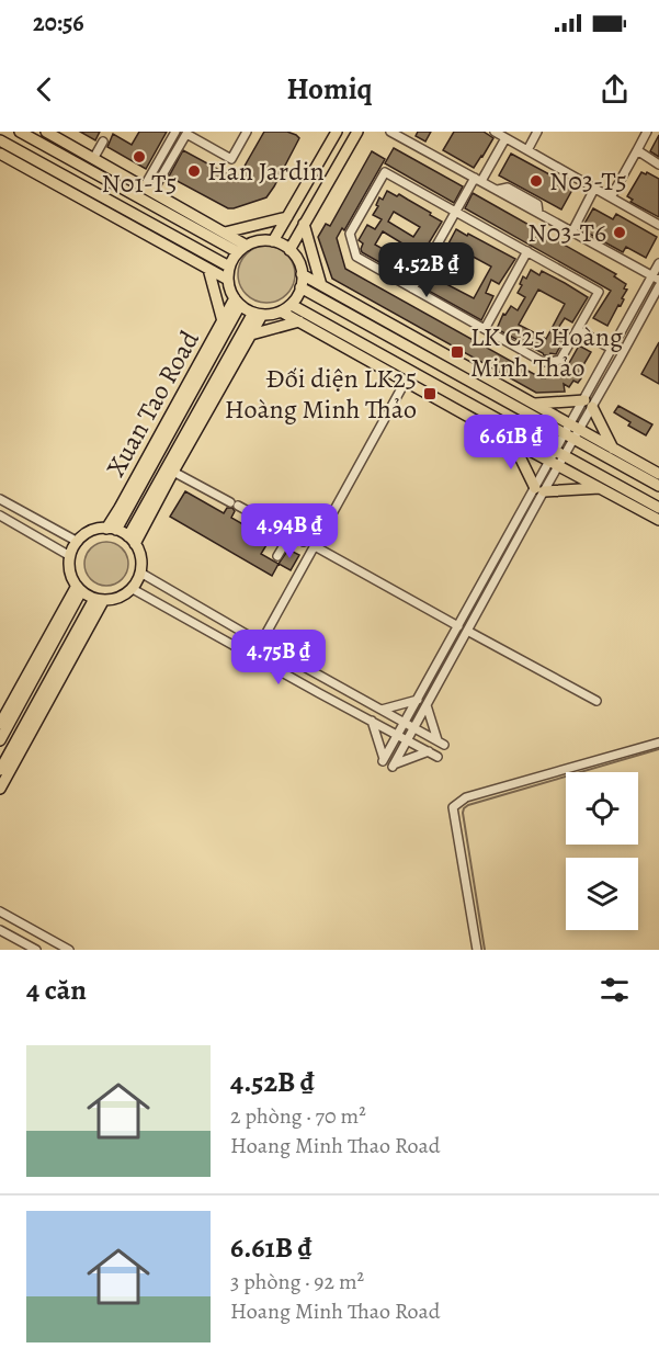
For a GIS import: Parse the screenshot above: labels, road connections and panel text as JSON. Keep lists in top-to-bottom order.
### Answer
{
  "streets": {
    "main road": ["Xuan Tao Road"]
  },
  "places": {
    "other": [
      "N01-T5",
      "Han Jardin",
      "N03-T5",
      "N03-T6"
    ],
    "transit": ["LK C25 Hoàng Minh Thảo", "Đối diện LK25 Hoàng Minh Thảo"]
  },
  "page": {
    "status": "20:56",
    "header": "Homiq",
    "price": [
      "4.52B ₫",
      "6.61B ₫",
      "4.94B ₫",
      "4.75B ₫"
    ],
    "heading": "4 căn",
    "list": [
      {
        "name": "4.52B ₫",
        "note": "2 phòng · 70 m² · Hoang Minh Thao Road"
      },
      {
        "name": "6.61B ₫",
        "note": "3 phòng · 92 m² · Hoang Minh Thao Road"
      }
    ]
  }
}
